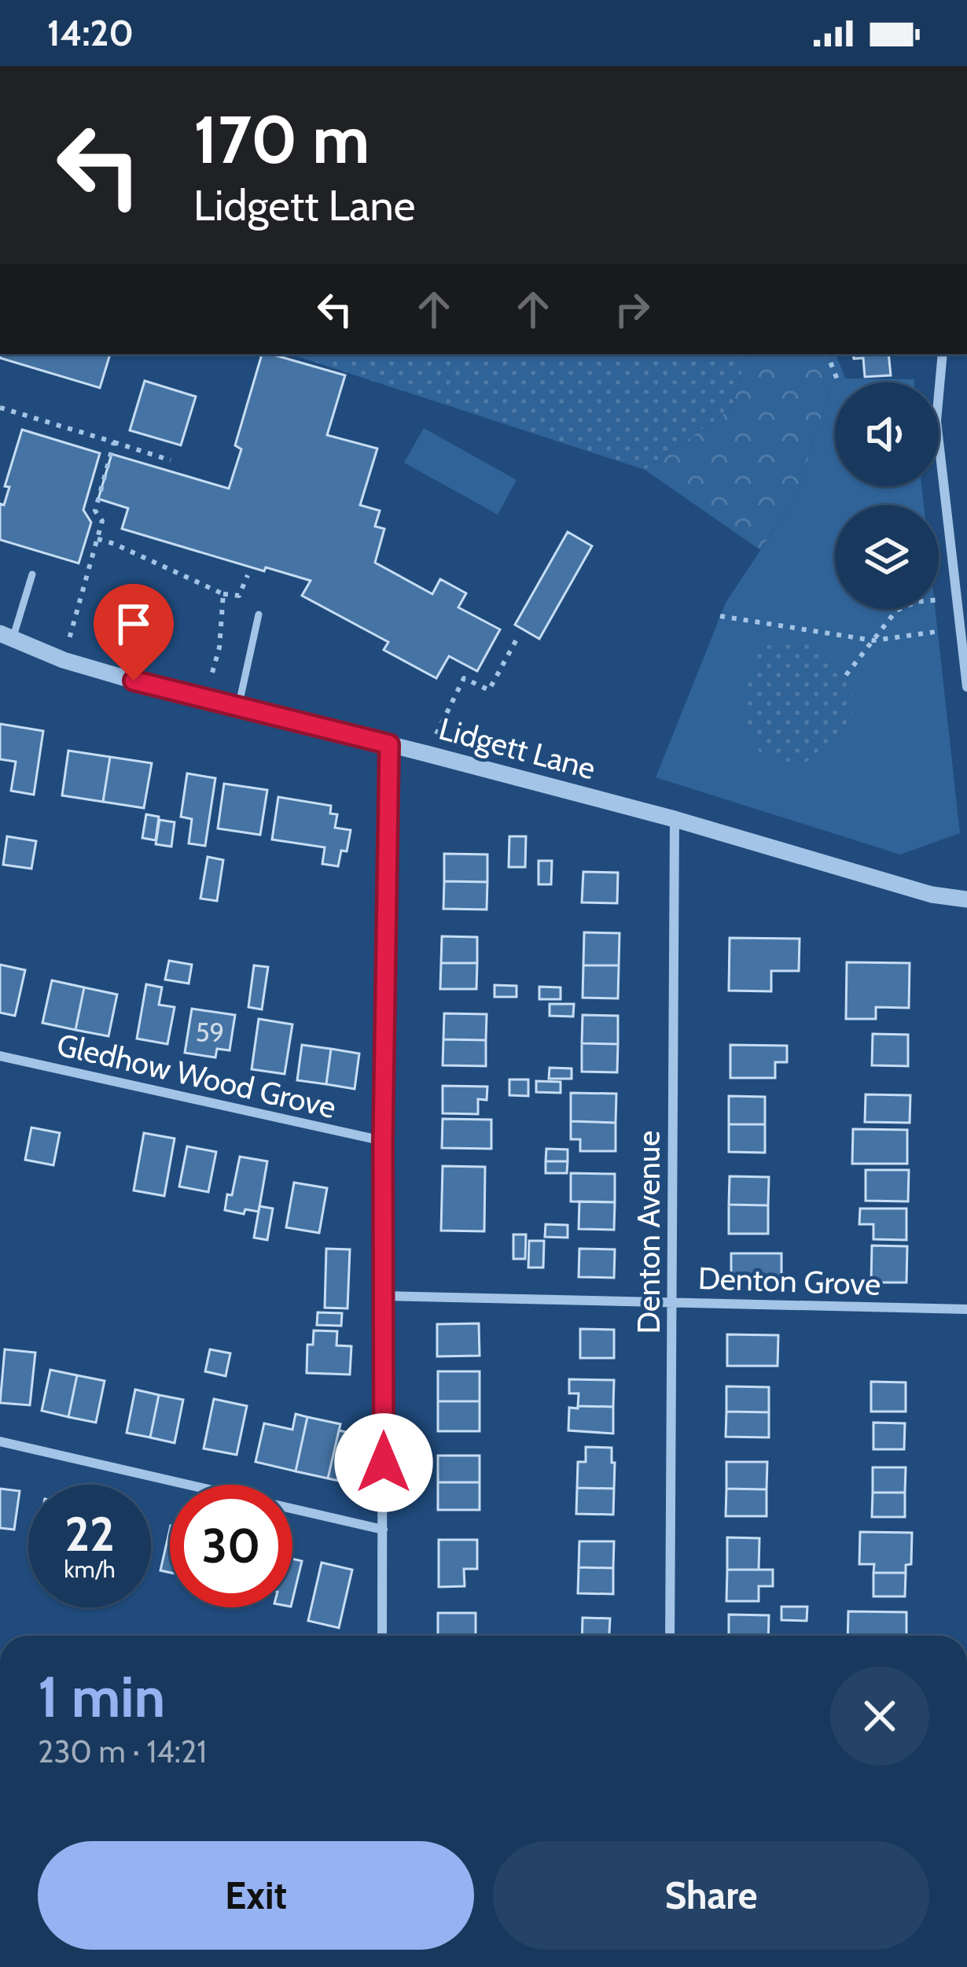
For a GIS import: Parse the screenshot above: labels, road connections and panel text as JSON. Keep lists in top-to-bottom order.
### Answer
{
  "streets": {
    "street": [
      "Lidgett Lane",
      "Gledhow Wood Grove",
      "Denton Avenue",
      "Denton Grove"
    ]
  },
  "crossings": [
    ["Lidgett Lane", "Denton Avenue"],
    ["Denton Avenue", "Denton Grove"]
  ],
  "house_numbers": ["59"],
  "page": {
    "status": "14:20",
    "turn": ["170 m", "Lidgett Lane"],
    "speed": "22 km/h",
    "limit": "30",
    "heading": ["1 min", "230 m · 14:21"],
    "buttons": ["Exit", "Share"]
  }
}
